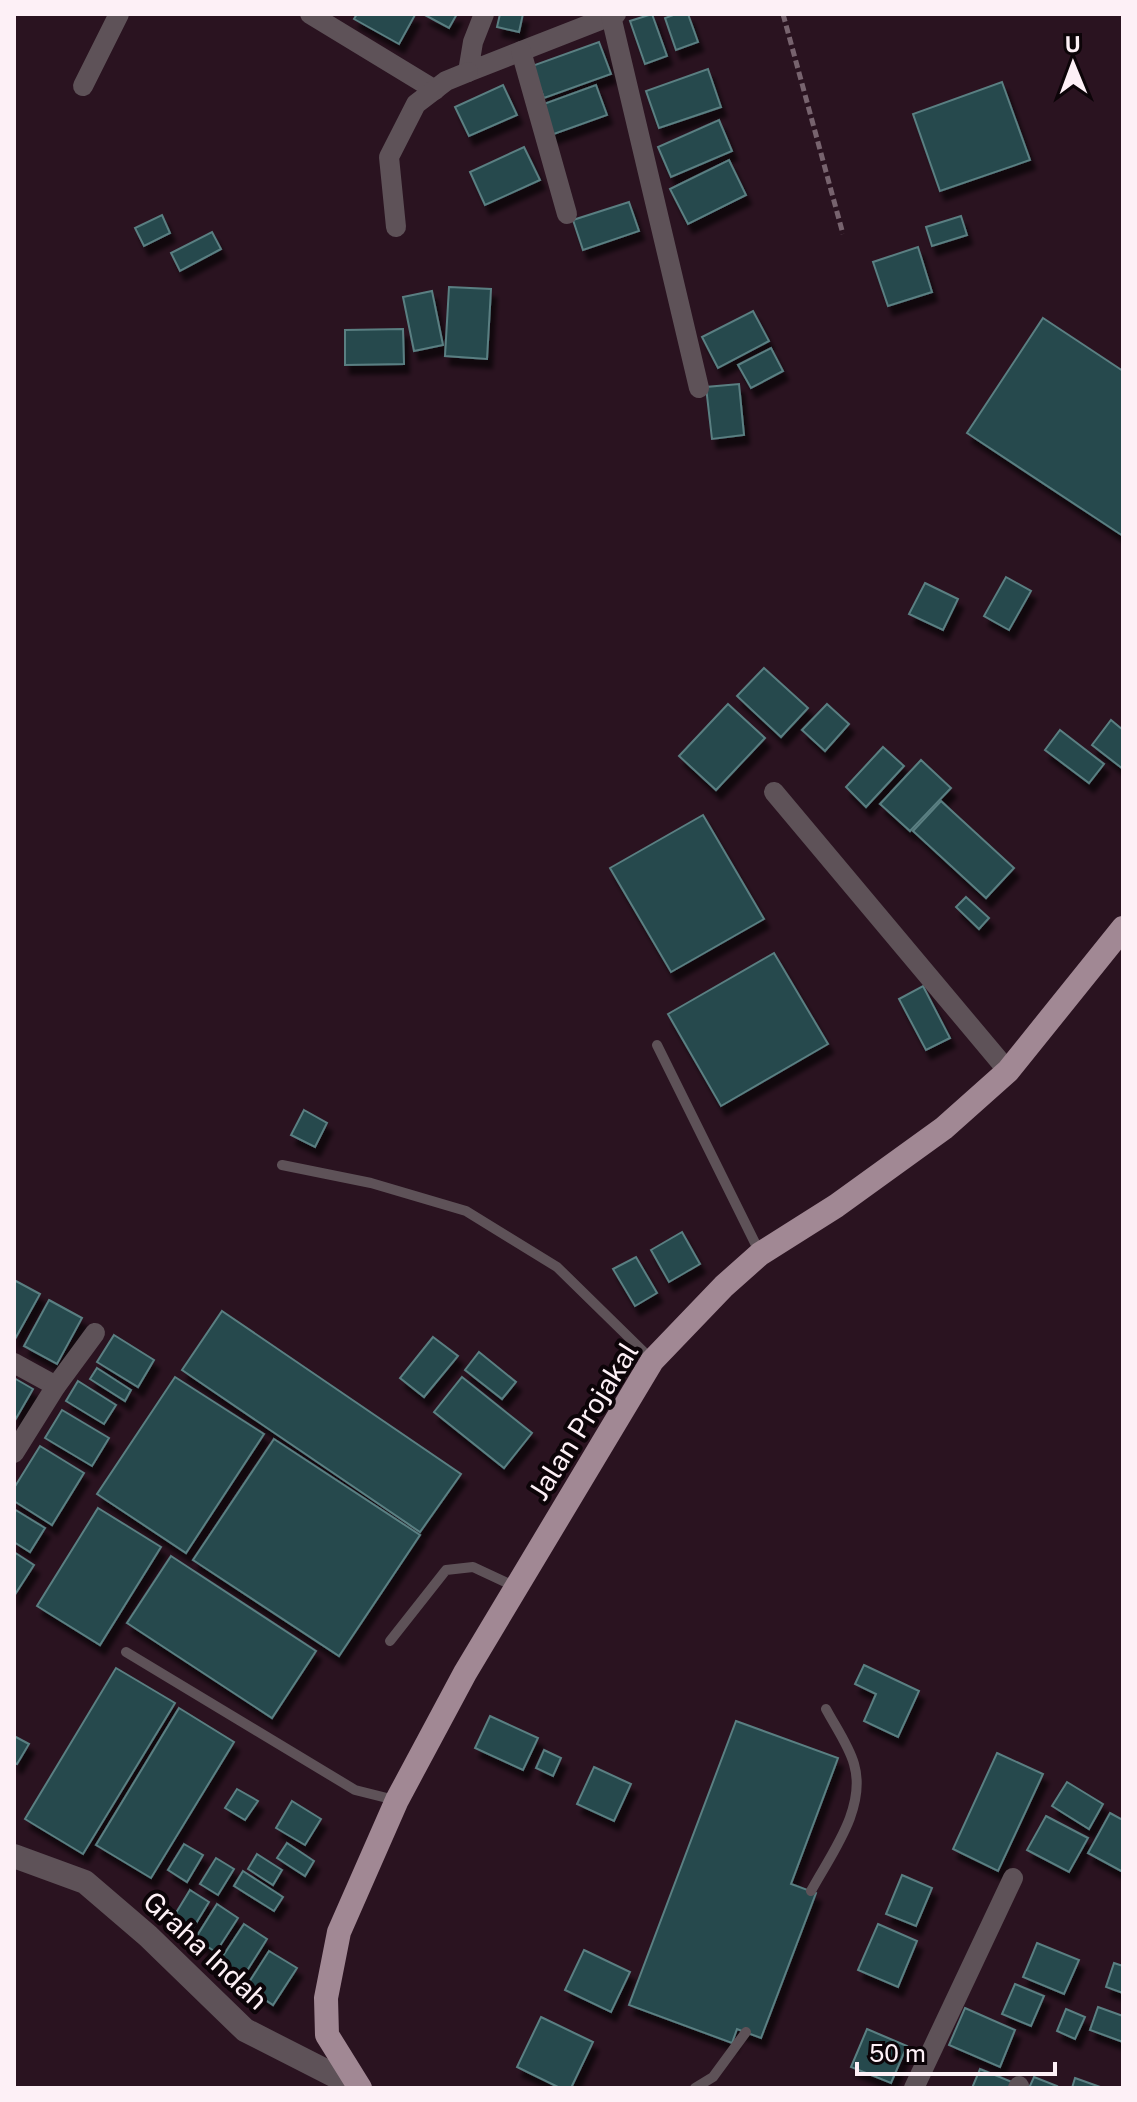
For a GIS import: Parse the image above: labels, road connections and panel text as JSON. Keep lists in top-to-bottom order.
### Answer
{
  "streets": {
    "main road": ["Jalan Projakal"],
    "street": ["Graha Indah"]
  },
  "crossings": [
    ["Jalan Projakal", "Graha Indah"]
  ],
  "scale_bar": "50 m",
  "north": "top"
}
